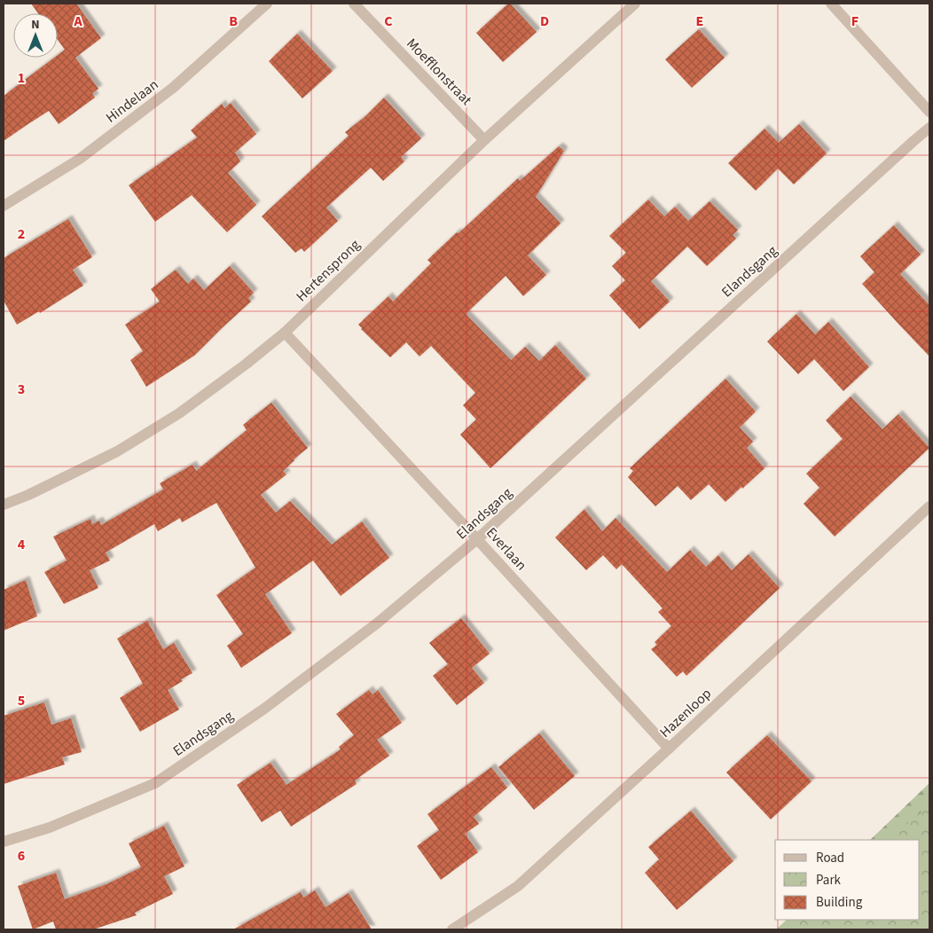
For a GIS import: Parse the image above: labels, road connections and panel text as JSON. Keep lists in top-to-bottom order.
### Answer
{
  "streets": {
    "street": [
      "Moefflonstraat",
      "Hindelaan",
      "Hertensprong",
      "Elandsgang",
      "Everlaan",
      "Hazenloop"
    ]
  },
  "crossings": [
    ["Moefflonstraat", "Hertensprong"],
    ["Hertensprong", "Everlaan"],
    ["Elandsgang", "Everlaan"],
    ["Everlaan", "Hazenloop"]
  ],
  "legend": ["Road", "Park", "Building"],
  "north": "top",
  "grid": {
    "columns": [
      "A",
      "B",
      "C",
      "D",
      "E",
      "F"
    ],
    "rows": [
      "1",
      "2",
      "3",
      "4",
      "5",
      "6"
    ]
  }
}
